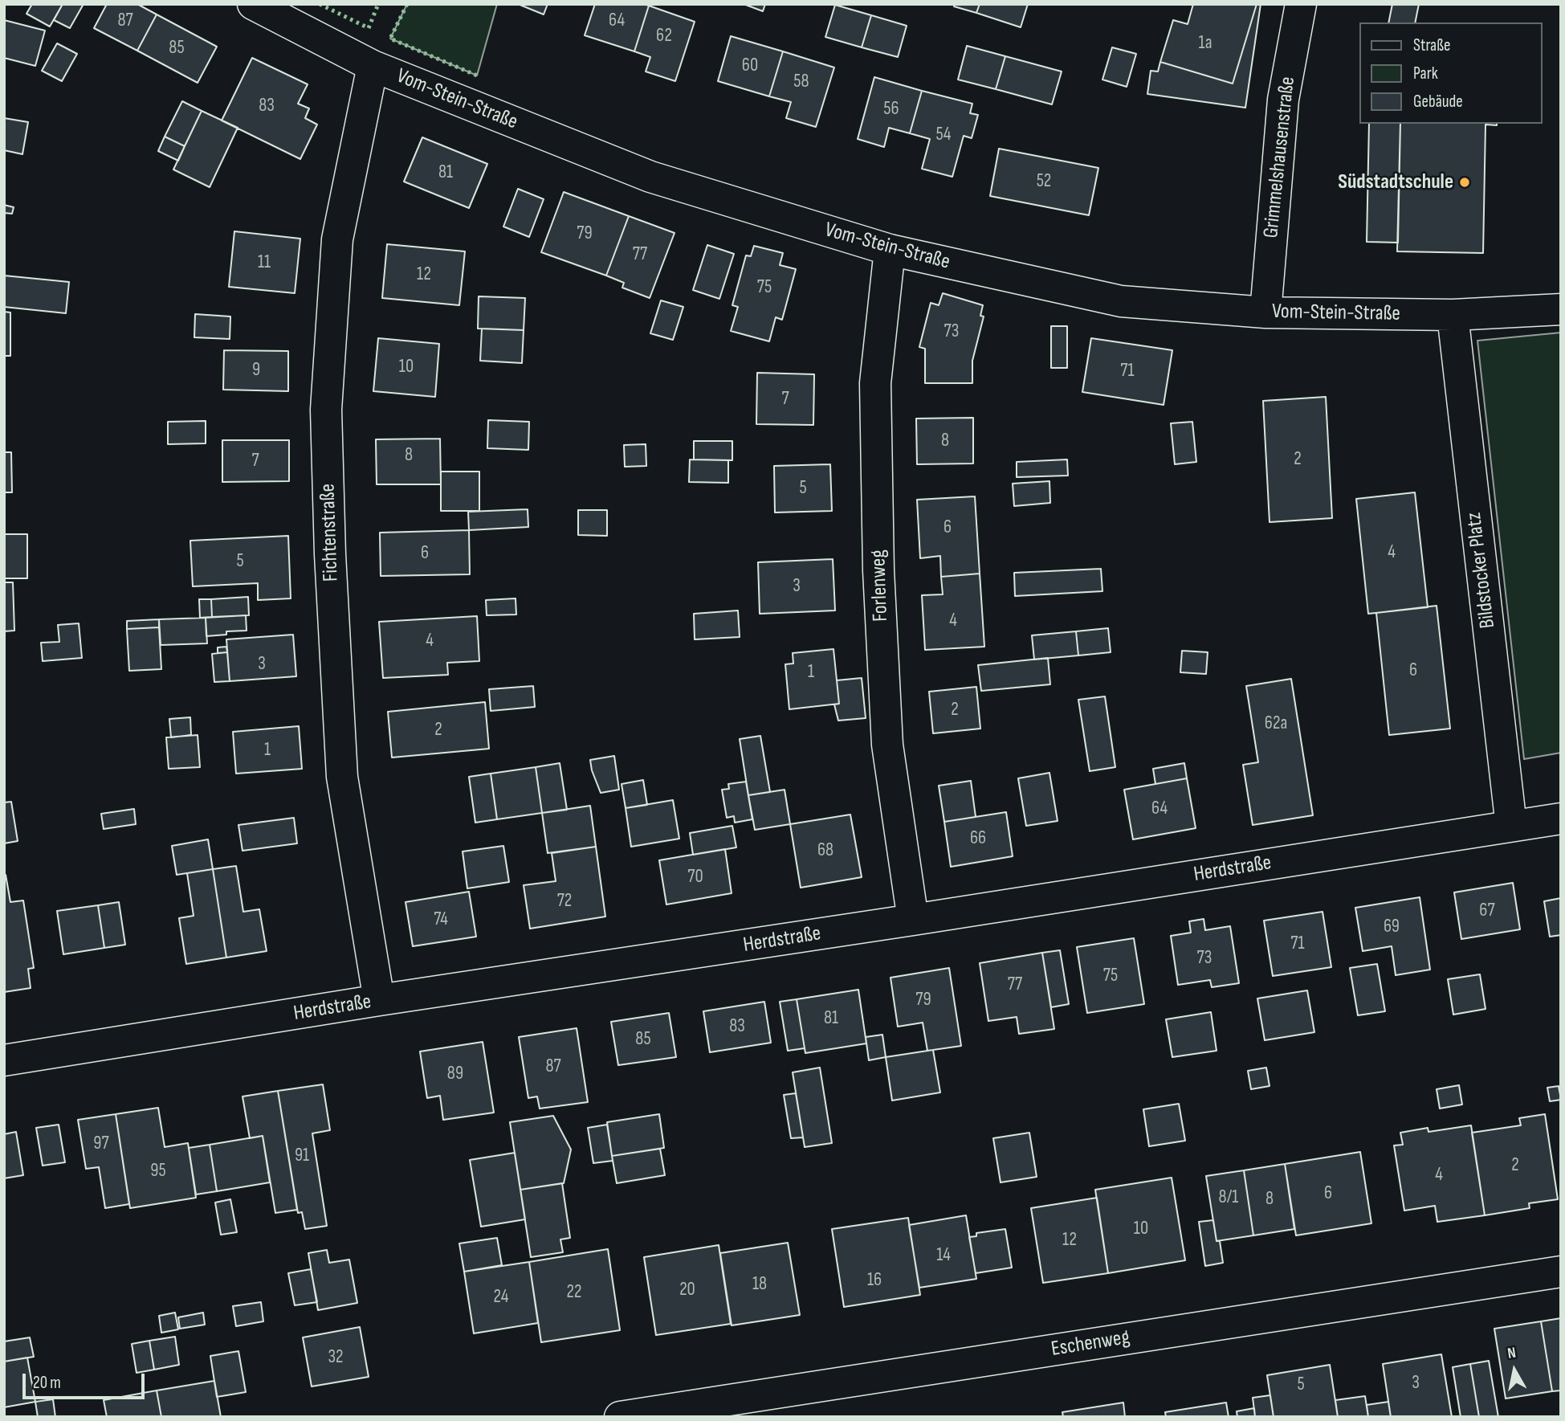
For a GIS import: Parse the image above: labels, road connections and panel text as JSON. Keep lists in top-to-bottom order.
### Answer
{
  "streets": {
    "street": [
      "Vom-Stein-Straße",
      "Grimmelshausenstraße",
      "Fichtenstraße",
      "Bildstocker Platz",
      "Forlenweg",
      "Herdstraße",
      "Eschenweg"
    ]
  },
  "crossings": [
    ["Vom-Stein-Straße", "Grimmelshausenstraße"],
    ["Vom-Stein-Straße", "Fichtenstraße"],
    ["Vom-Stein-Straße", "Bildstocker Platz"],
    ["Vom-Stein-Straße", "Forlenweg"],
    ["Fichtenstraße", "Herdstraße"],
    ["Bildstocker Platz", "Herdstraße"],
    ["Forlenweg", "Herdstraße"]
  ],
  "places": ["Südstadtschule"],
  "house_numbers": [
    "87",
    "64",
    "62",
    "1a",
    "85",
    "60",
    "58",
    "83",
    "56",
    "54",
    "81",
    "52",
    "79",
    "77",
    "11",
    "12",
    "75",
    "73",
    "10",
    "9",
    "71",
    "7",
    "8",
    "8",
    "2",
    "7",
    "5",
    "6",
    "4",
    "6",
    "5",
    "3",
    "4",
    "4",
    "3",
    "6",
    "1",
    "2",
    "62a",
    "2",
    "1",
    "64",
    "66",
    "68",
    "70",
    "72",
    "67",
    "74",
    "69",
    "71",
    "73",
    "75",
    "77",
    "79",
    "81",
    "83",
    "85",
    "87",
    "89",
    "97",
    "91",
    "2",
    "95",
    "4",
    "6",
    "8/1",
    "8",
    "10",
    "12",
    "14",
    "16",
    "18",
    "20",
    "22",
    "24",
    "32",
    "3",
    "5"
  ],
  "legend": ["Straße", "Park", "Gebäude"],
  "scale_bar": "20 m",
  "north": "top"
}
